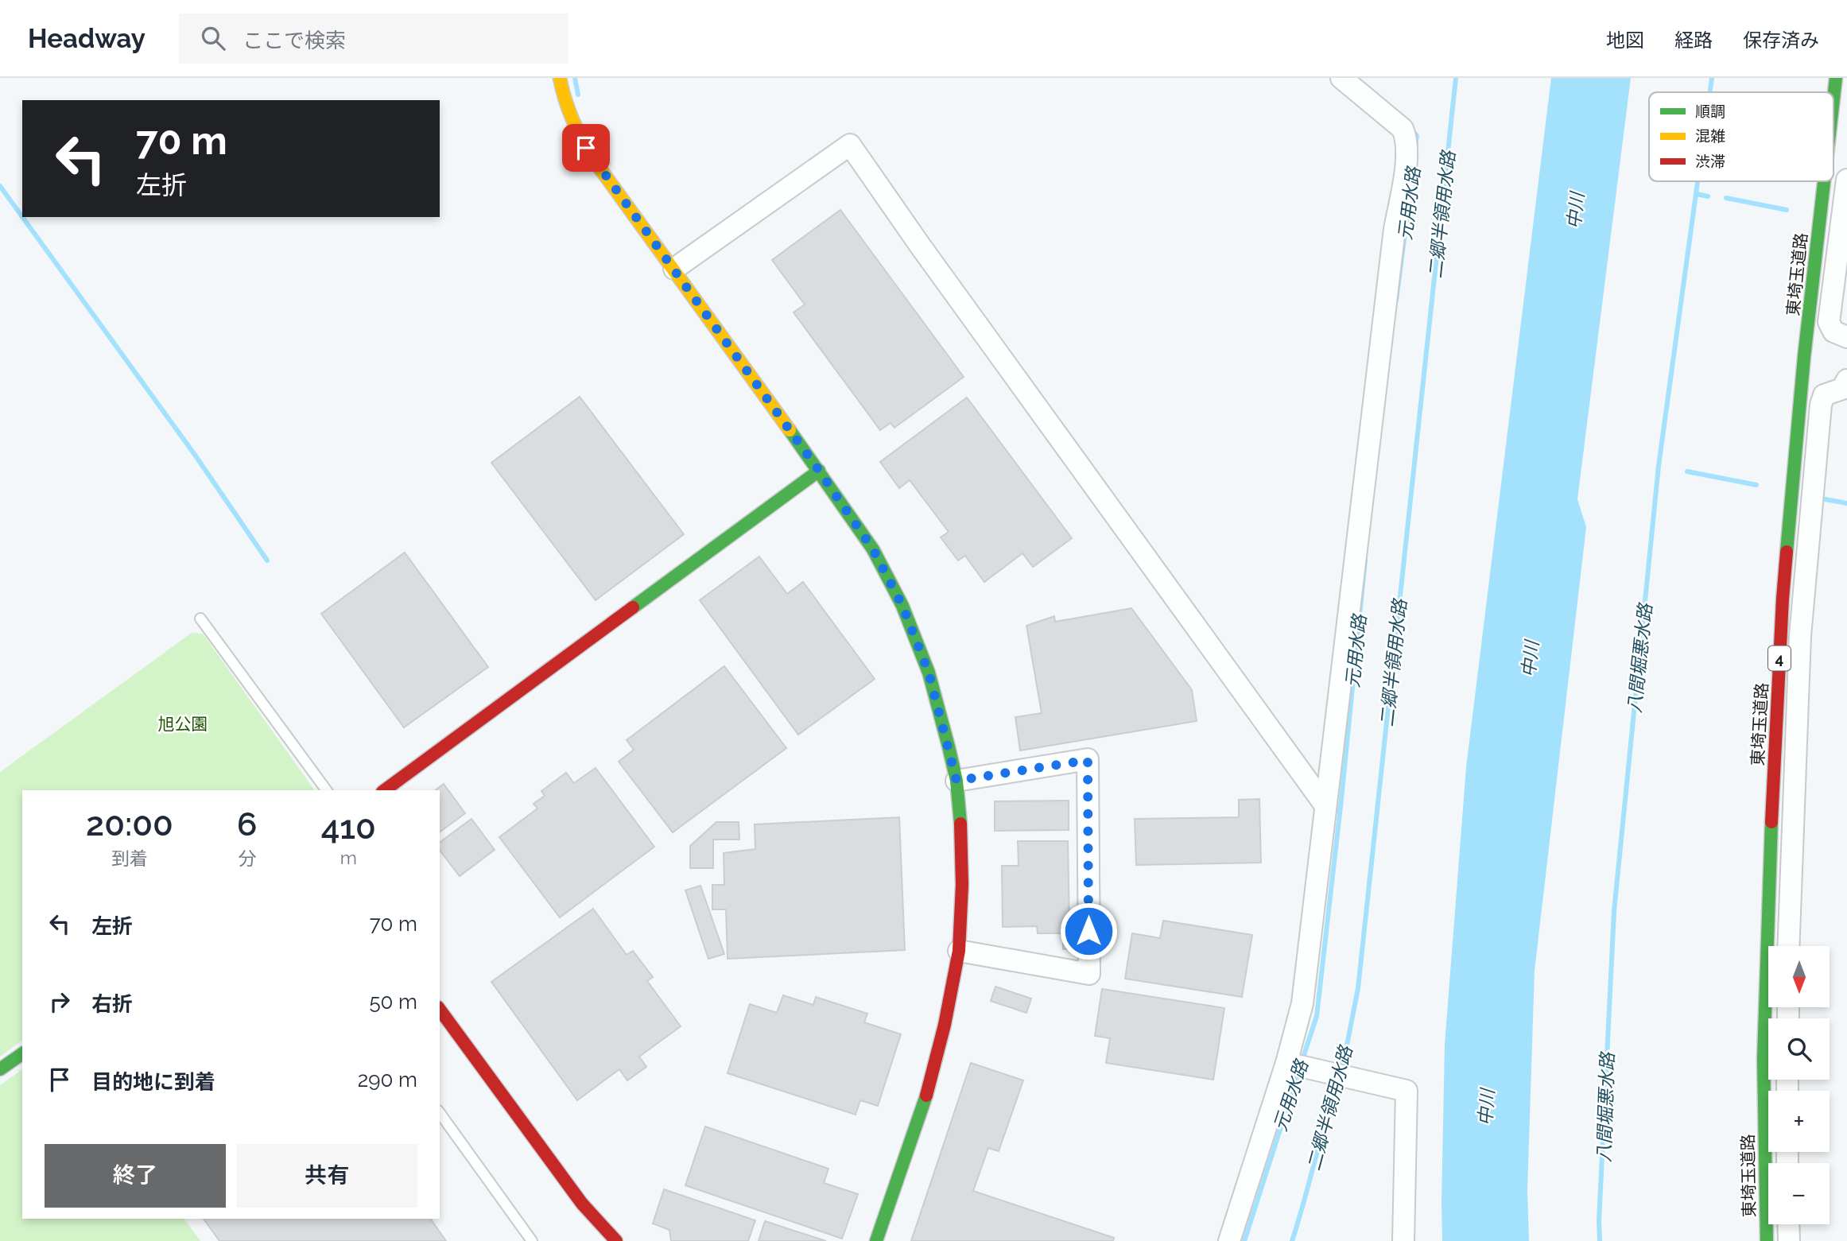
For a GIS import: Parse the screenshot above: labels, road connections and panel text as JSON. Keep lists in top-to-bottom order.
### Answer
{
  "streets": {
    "main road": ["東埼玉道路", "4"]
  },
  "water": [
    "元用水路",
    "中川",
    "二郷半領用水路",
    "八間堀悪水路"
  ],
  "parks": ["旭公園"],
  "legend": ["順調", "混雑", "渋滞"],
  "north": "bottom",
  "page": {
    "header": "Headway",
    "search": "ここで検索",
    "nav": ["地図", "経路", "保存済み"],
    "turn": ["70 m", "左折"],
    "eta": [
      "20:00",
      "到着",
      "6",
      "分",
      "410",
      "m"
    ],
    "list": [
      {
        "name": "左折",
        "value": "70 m"
      },
      {
        "name": "右折",
        "value": "50 m"
      },
      {
        "name": "目的地に到着",
        "value": "290 m"
      }
    ],
    "map_buttons": ["+", "−"],
    "buttons": ["終了", "共有"]
  }
}
